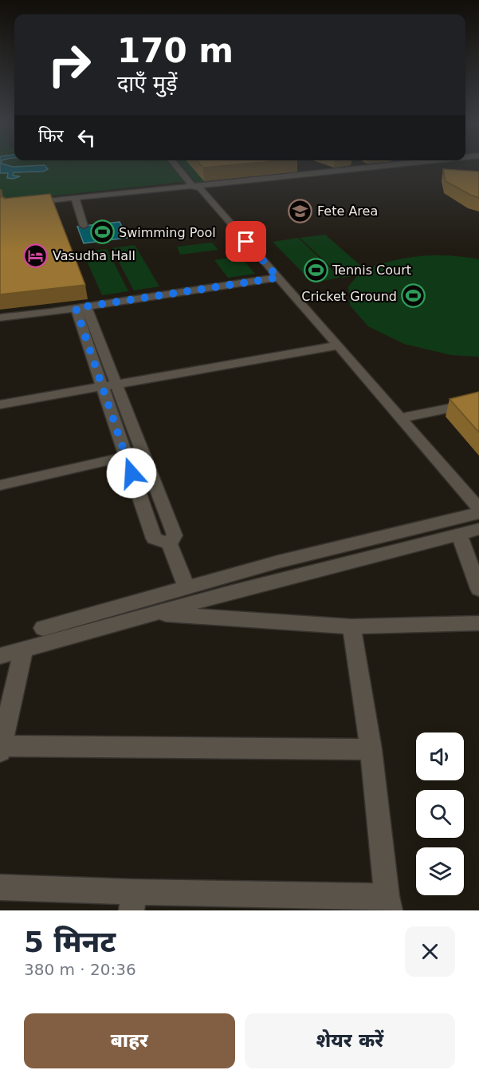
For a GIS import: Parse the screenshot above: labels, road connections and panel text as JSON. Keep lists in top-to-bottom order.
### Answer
{
  "places": {
    "school or university": ["Fete Area"],
    "sports": ["Swimming Pool", "Tennis Court", "Cricket Ground"],
    "hotel": ["Vasudha Hall"]
  },
  "page": {
    "turn": ["170 m", "दाएँ मुड़ें"],
    "then": "फिर",
    "heading": ["5 मिनट", "380 m · 20:36"],
    "buttons": ["बाहर", "शेयर करें"]
  }
}
